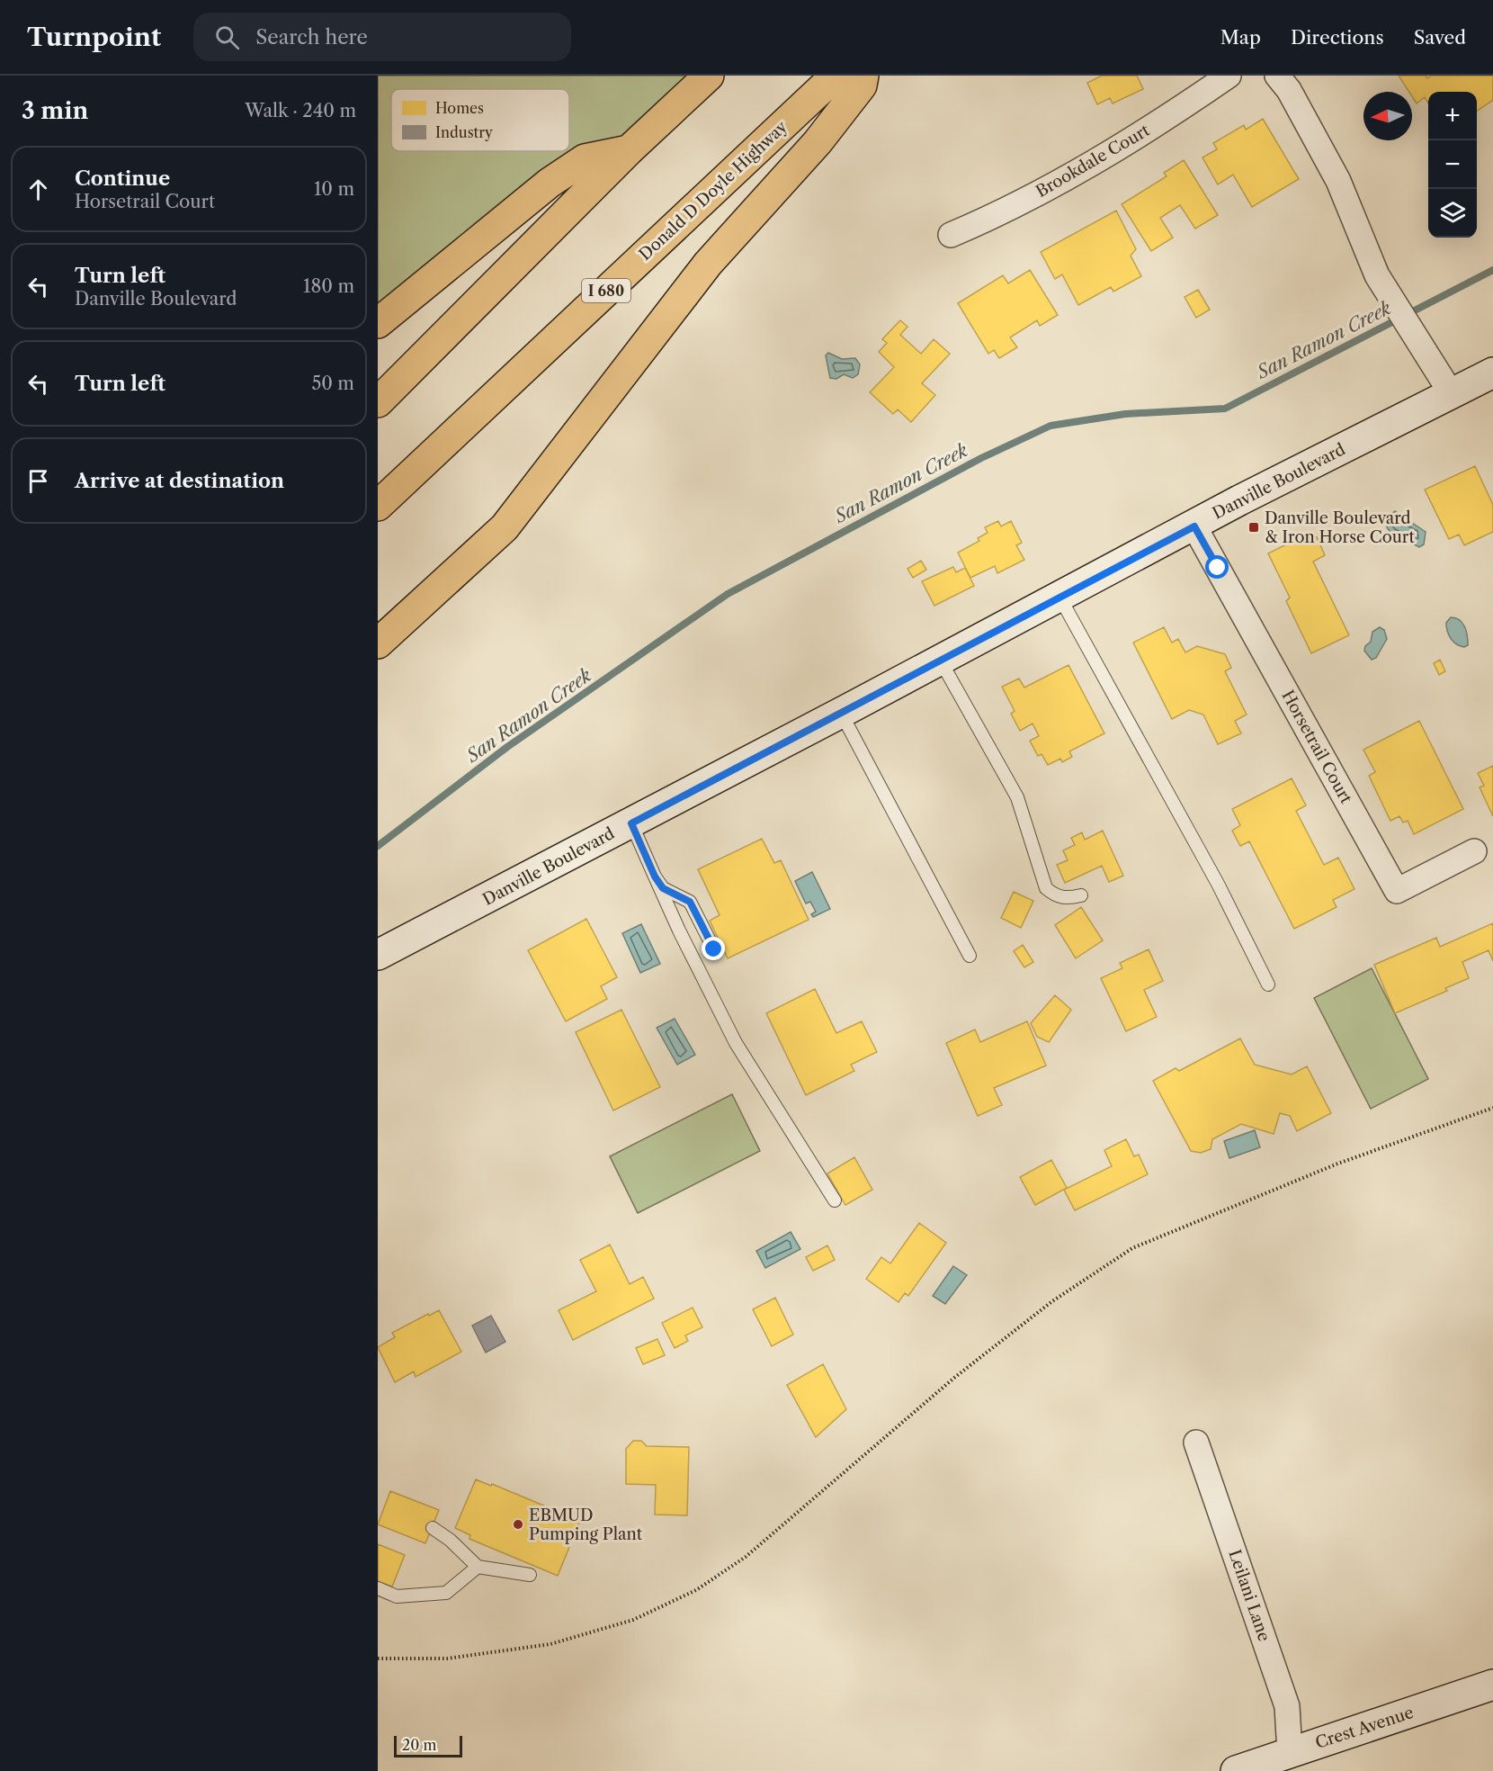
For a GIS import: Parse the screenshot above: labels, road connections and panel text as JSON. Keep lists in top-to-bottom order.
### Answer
{
  "streets": {
    "highway": ["Donald D Doyle Highway", "I 680"],
    "main road": ["Danville Boulevard", "Crest Avenue"],
    "street": ["Brookdale Court", "Horsetrail Court", "Leilani Lane"]
  },
  "crossings": [
    ["Danville Boulevard", "Horsetrail Court"],
    ["Leilani Lane", "Crest Avenue"]
  ],
  "water": ["San Ramon Creek"],
  "places": {
    "transit": ["Danville Boulevard & Iron Horse Court"],
    "other": ["EBMUD Pumping Plant"]
  },
  "legend": ["Homes", "Industry"],
  "scale_bar": "20 m",
  "north": "left",
  "page": {
    "header": "Turnpoint",
    "search": "Search here",
    "nav": ["Map", "Directions", "Saved"],
    "heading": ["3 min", "Walk · 240 m"],
    "map_buttons": ["+", "−"],
    "list": [
      ["Continue", "Horsetrail Court", "10 m"],
      ["Turn left", "Danville Boulevard", "180 m"],
      ["Turn left", "50 m"],
      "Arrive at destination"
    ],
    "scale": "20 m"
  }
}
